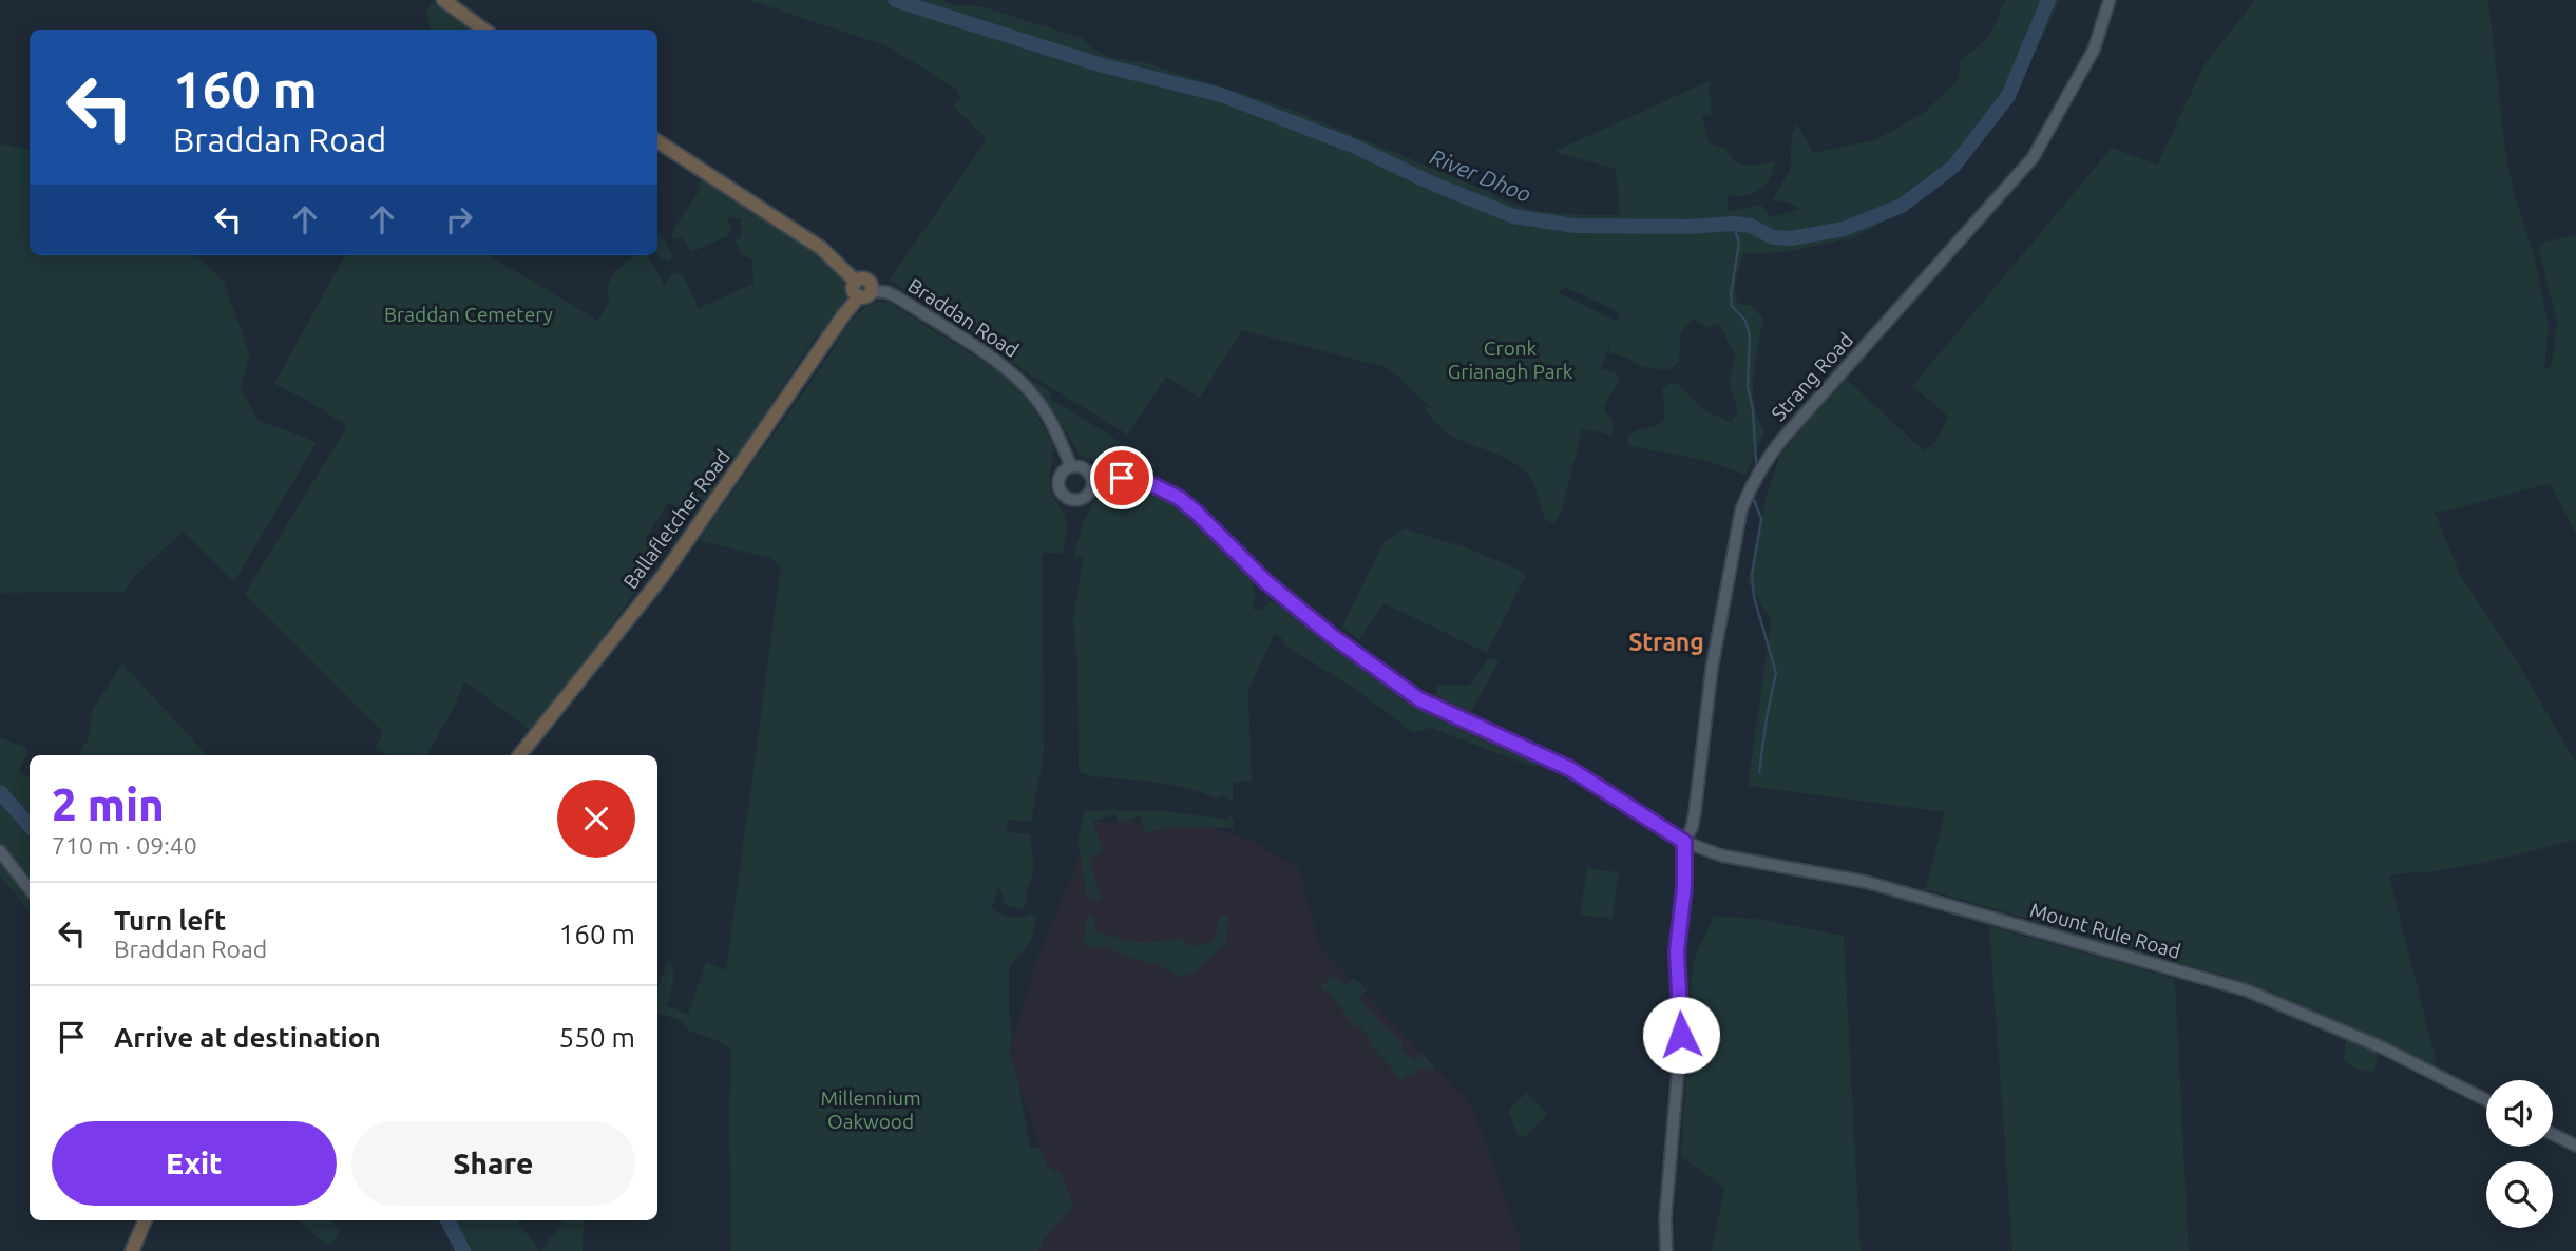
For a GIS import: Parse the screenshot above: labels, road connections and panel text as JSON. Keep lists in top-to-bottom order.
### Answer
{
  "streets": {
    "highway": ["Ballafletcher Road"],
    "main road": ["Braddan Road", "Strang Road", "Mount Rule Road"]
  },
  "crossings": [
    ["Braddan Road", "Ballafletcher Road"],
    ["Strang Road", "Mount Rule Road"]
  ],
  "districts": ["Strang"],
  "water": ["River Dhoo"],
  "parks": ["Braddan Cemetery", "Cronk Grianagh Park", "Millennium Oakwood"],
  "page": {
    "turn": ["160 m", "Braddan Road"],
    "heading": ["2 min", "710 m · 09:40"],
    "list": [
      {
        "name": "Turn left",
        "note": "Braddan Road",
        "value": "160 m"
      },
      {
        "name": "Arrive at destination",
        "value": "550 m"
      }
    ],
    "buttons": ["Exit", "Share"]
  }
}
